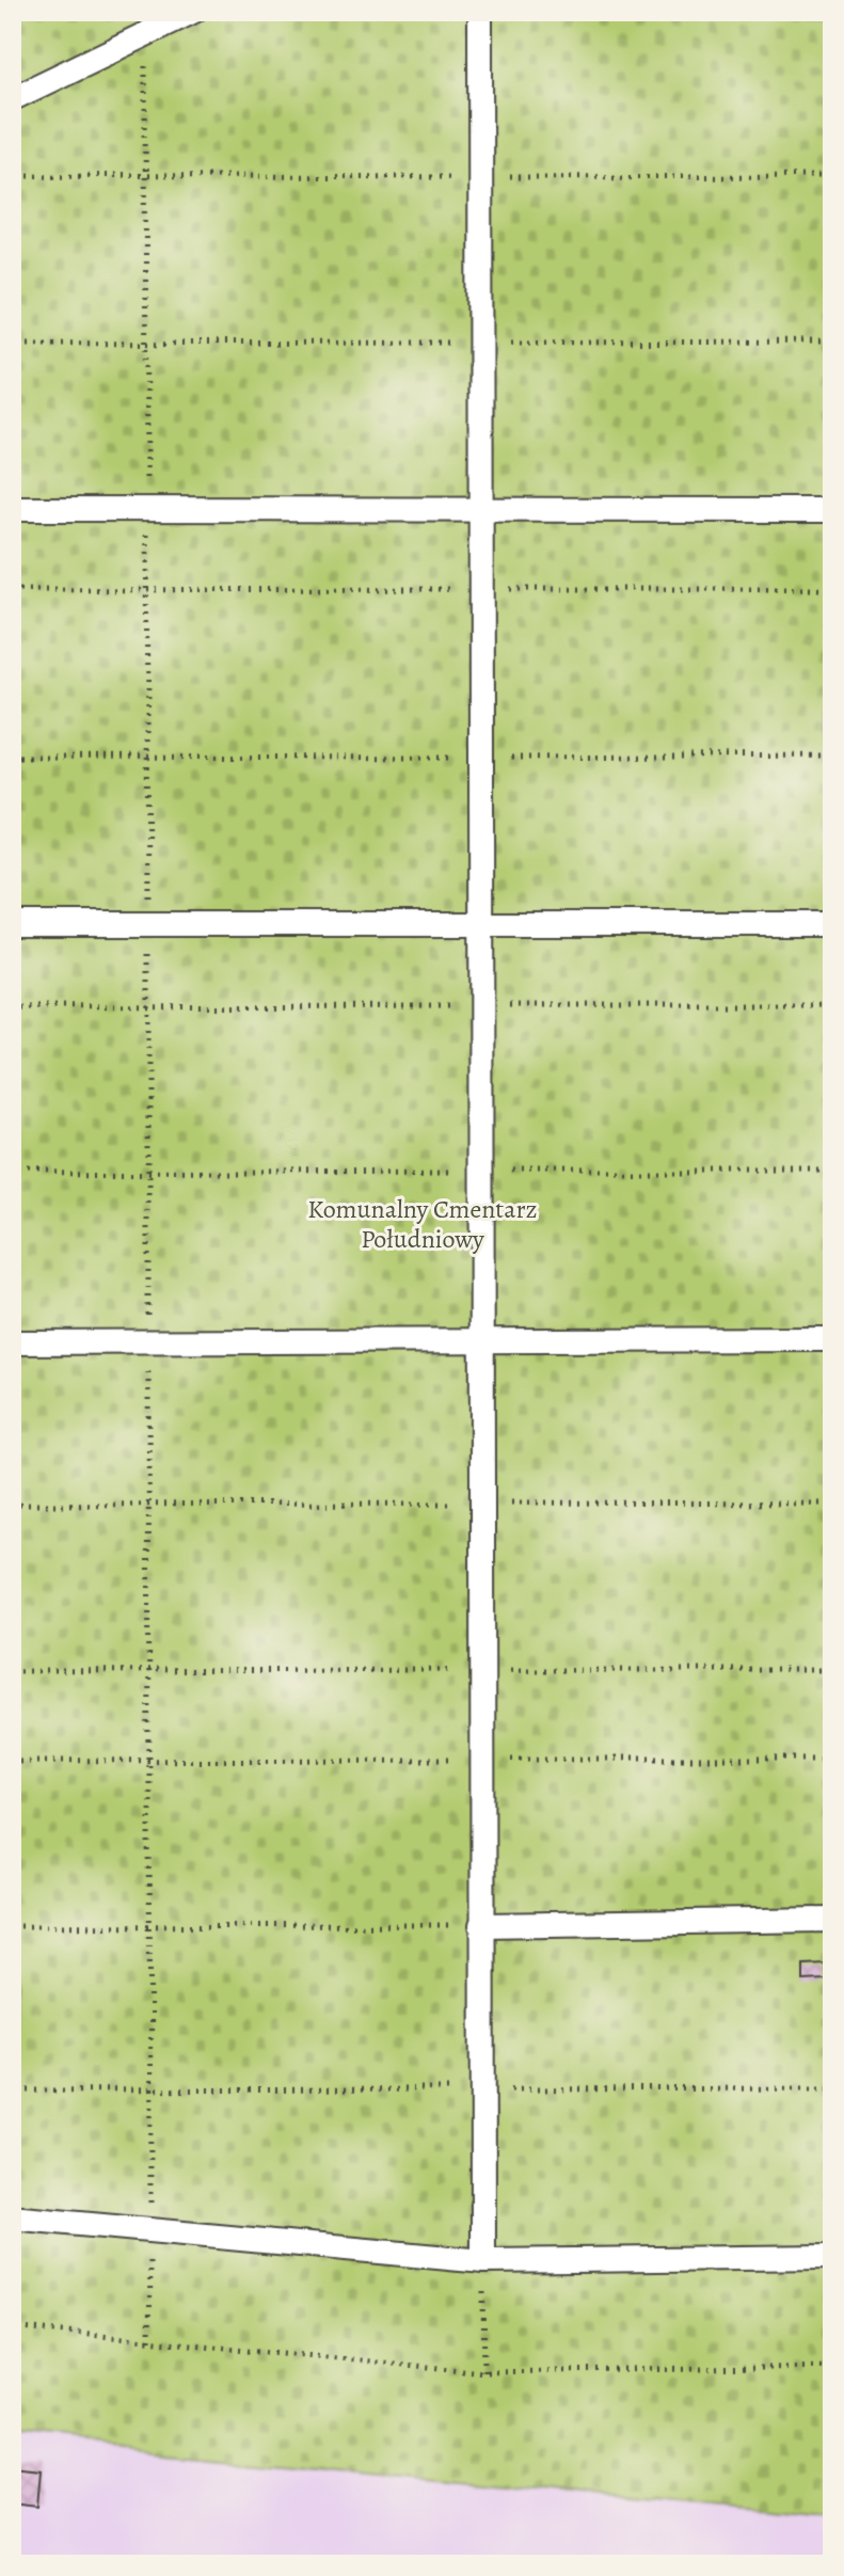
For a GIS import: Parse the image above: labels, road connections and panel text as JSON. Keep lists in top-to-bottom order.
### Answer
{
  "parks": ["Komunalny Cmentarz Południowy"]
}
